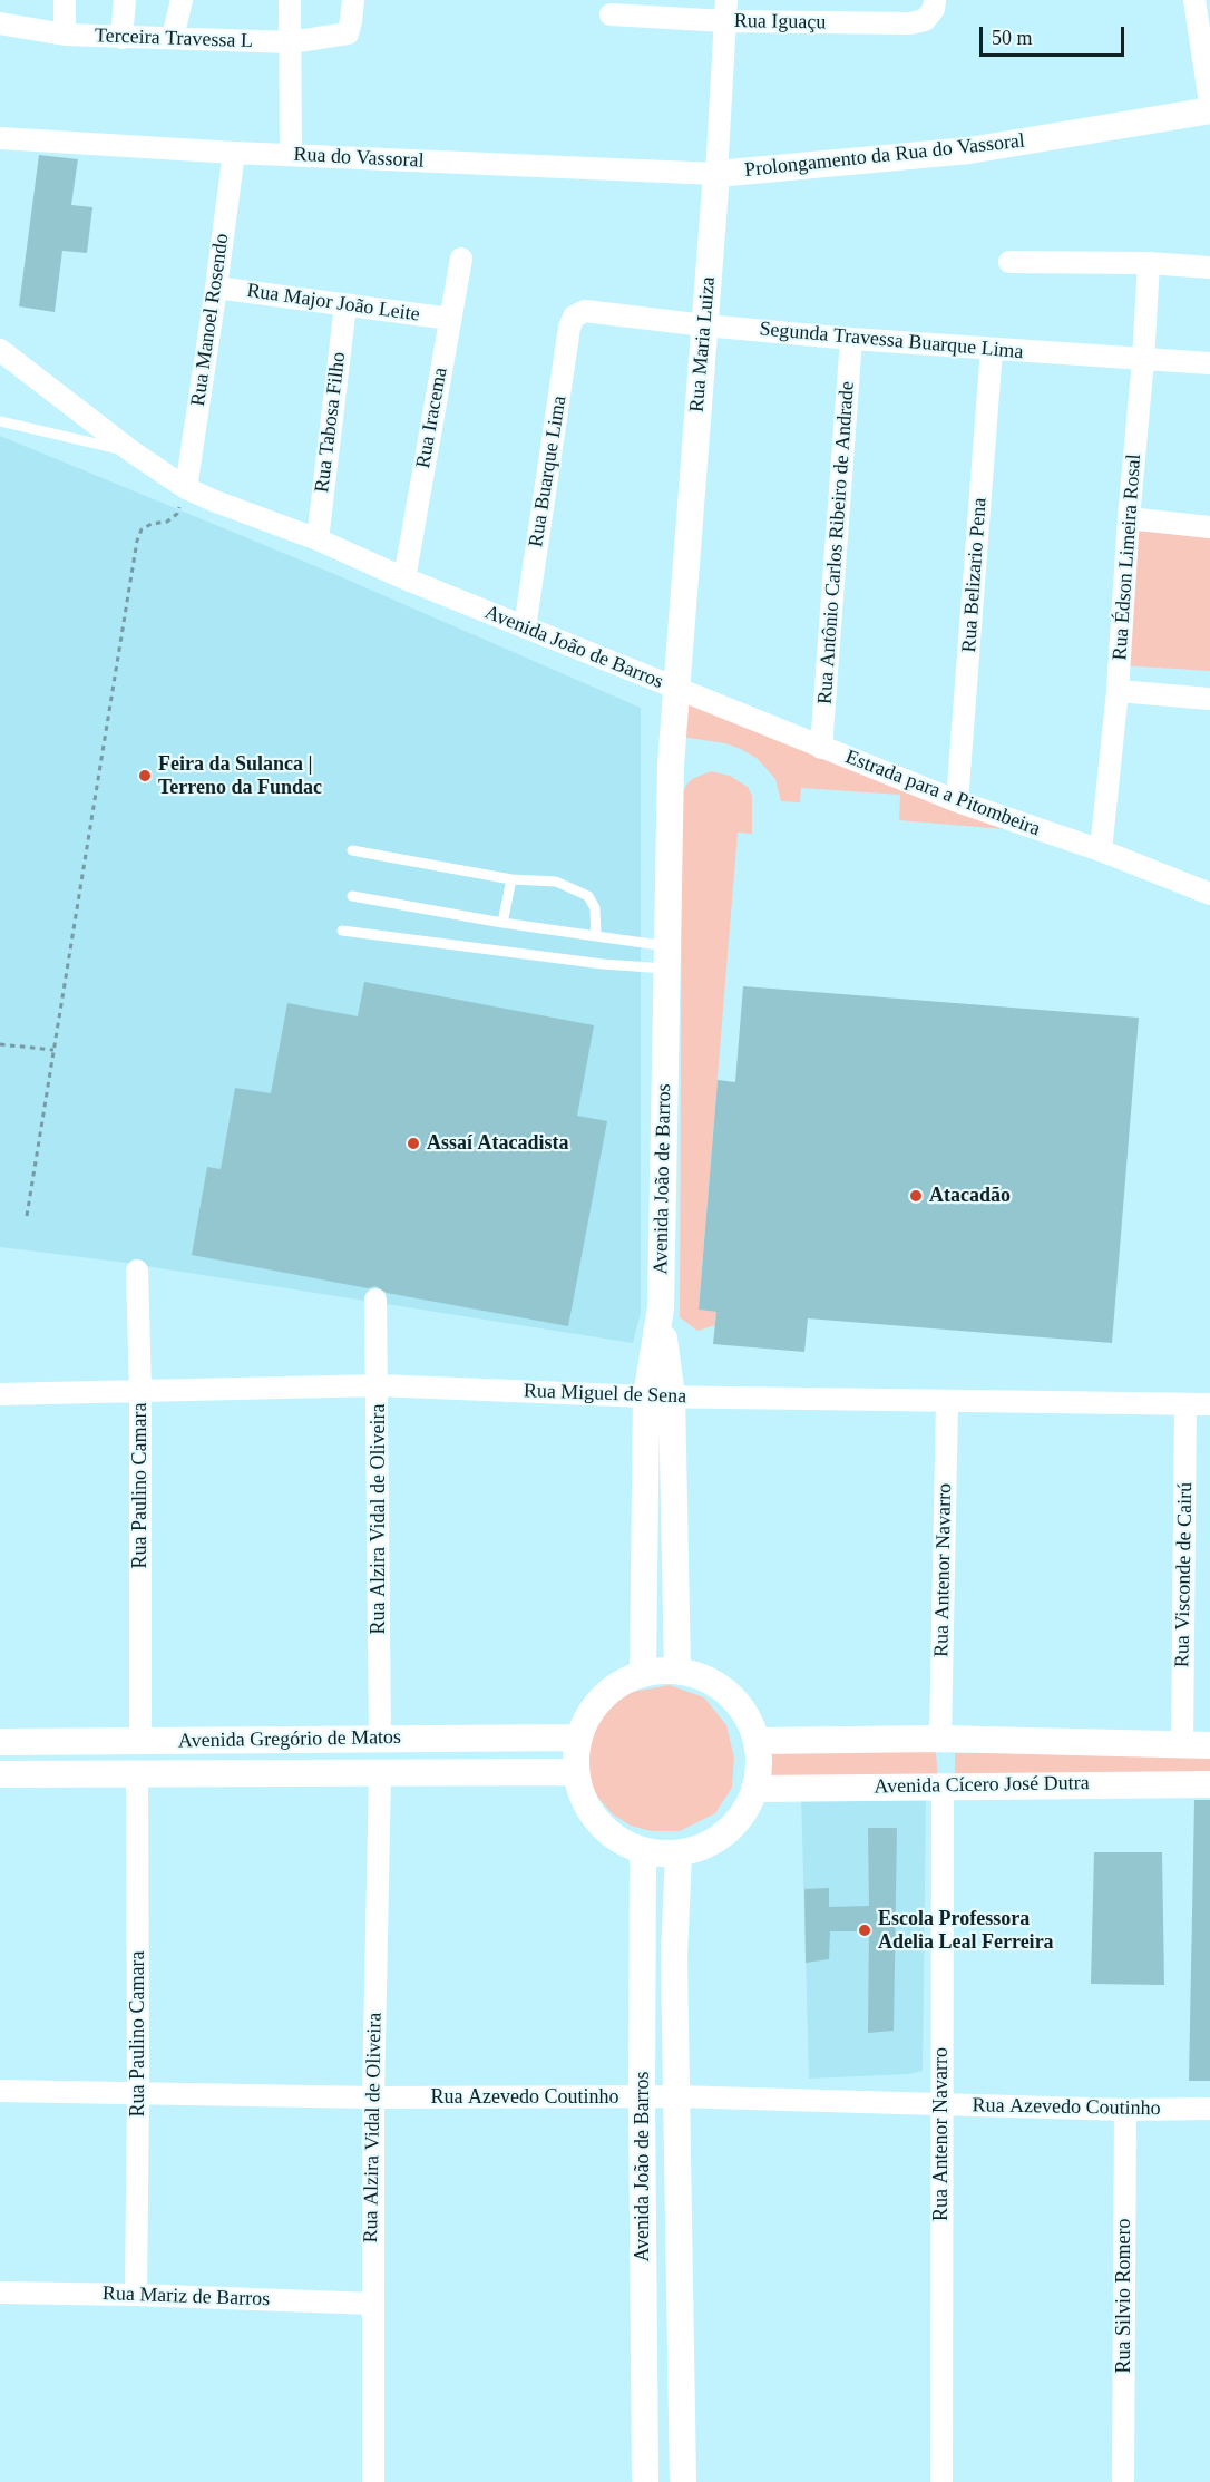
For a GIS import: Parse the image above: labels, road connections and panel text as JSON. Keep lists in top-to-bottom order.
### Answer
{
  "streets": {
    "street": [
      "Rua Iguaçu",
      "Terceira Travessa L",
      "Prolongamento da Rua do Vassoral",
      "Rua do Vassoral",
      "Rua Major João Leite",
      "Rua Manoel Rosendo",
      "Segunda Travessa Buarque Lima",
      "Rua Maria Luiza",
      "Rua Iracema",
      "Rua Tabosa Filho",
      "Rua Buarque Lima",
      "Rua Antônio Carlos Ribeiro de Andrade",
      "Rua Édson Limeira Rosal",
      "Rua Belizario Pena",
      "Avenida João de Barros",
      "Estrada para a Pitombeira",
      "Rua Miguel de Sena",
      "Rua Paulino Camara",
      "Rua Alzira Vidal de Oliveira",
      "Rua Antenor Navarro",
      "Rua Visconde de Cairú",
      "Avenida Gregório de Matos",
      "Avenida Cícero José Dutra",
      "Rua Azevedo Coutinho",
      "Rua Silvio Romero",
      "Rua Mariz de Barros"
    ]
  },
  "crossings": [
    ["Rua Iguaçu", "Rua Maria Luiza"],
    ["Prolongamento da Rua do Vassoral", "Rua do Vassoral"],
    ["Prolongamento da Rua do Vassoral", "Rua Maria Luiza"],
    ["Rua do Vassoral", "Rua Manoel Rosendo"],
    ["Rua do Vassoral", "Rua Maria Luiza"],
    ["Rua Major João Leite", "Rua Manoel Rosendo"],
    ["Rua Major João Leite", "Rua Iracema"],
    ["Rua Major João Leite", "Rua Tabosa Filho"],
    ["Rua Manoel Rosendo", "Avenida João de Barros"],
    ["Segunda Travessa Buarque Lima", "Rua Maria Luiza"],
    ["Segunda Travessa Buarque Lima", "Rua Buarque Lima"],
    ["Segunda Travessa Buarque Lima", "Rua Antônio Carlos Ribeiro de Andrade"],
    ["Segunda Travessa Buarque Lima", "Rua Édson Limeira Rosal"],
    ["Segunda Travessa Buarque Lima", "Rua Belizario Pena"],
    ["Rua Maria Luiza", "Avenida João de Barros"],
    ["Rua Maria Luiza", "Estrada para a Pitombeira"],
    ["Rua Iracema", "Avenida João de Barros"],
    ["Rua Tabosa Filho", "Avenida João de Barros"],
    ["Rua Buarque Lima", "Avenida João de Barros"],
    ["Rua Antônio Carlos Ribeiro de Andrade", "Estrada para a Pitombeira"],
    ["Rua Édson Limeira Rosal", "Estrada para a Pitombeira"],
    ["Rua Belizario Pena", "Estrada para a Pitombeira"],
    ["Avenida João de Barros", "Estrada para a Pitombeira"],
    ["Avenida João de Barros", "Rua Miguel de Sena"],
    ["Avenida João de Barros", "Avenida Gregório de Matos"],
    ["Avenida João de Barros", "Avenida Cícero José Dutra"],
    ["Avenida João de Barros", "Rua Azevedo Coutinho"],
    ["Rua Miguel de Sena", "Rua Paulino Camara"],
    ["Rua Miguel de Sena", "Rua Alzira Vidal de Oliveira"],
    ["Rua Miguel de Sena", "Rua Antenor Navarro"],
    ["Rua Miguel de Sena", "Rua Visconde de Cairú"],
    ["Rua Paulino Camara", "Avenida Gregório de Matos"],
    ["Rua Paulino Camara", "Rua Azevedo Coutinho"],
    ["Rua Paulino Camara", "Rua Mariz de Barros"],
    ["Rua Alzira Vidal de Oliveira", "Avenida Gregório de Matos"],
    ["Rua Alzira Vidal de Oliveira", "Rua Azevedo Coutinho"],
    ["Rua Alzira Vidal de Oliveira", "Rua Mariz de Barros"],
    ["Rua Antenor Navarro", "Avenida Cícero José Dutra"],
    ["Rua Antenor Navarro", "Rua Azevedo Coutinho"],
    ["Rua Visconde de Cairú", "Avenida Cícero José Dutra"],
    ["Avenida Gregório de Matos", "Avenida Cícero José Dutra"],
    ["Rua Azevedo Coutinho", "Rua Silvio Romero"]
  ],
  "places": [
    "Feira da Sulanca | Terreno da Fundac",
    "Assaí Atacadista",
    "Atacadão",
    "Escola Professora Adelia Leal Ferreira"
  ],
  "scale_bar": "50 m"
}
